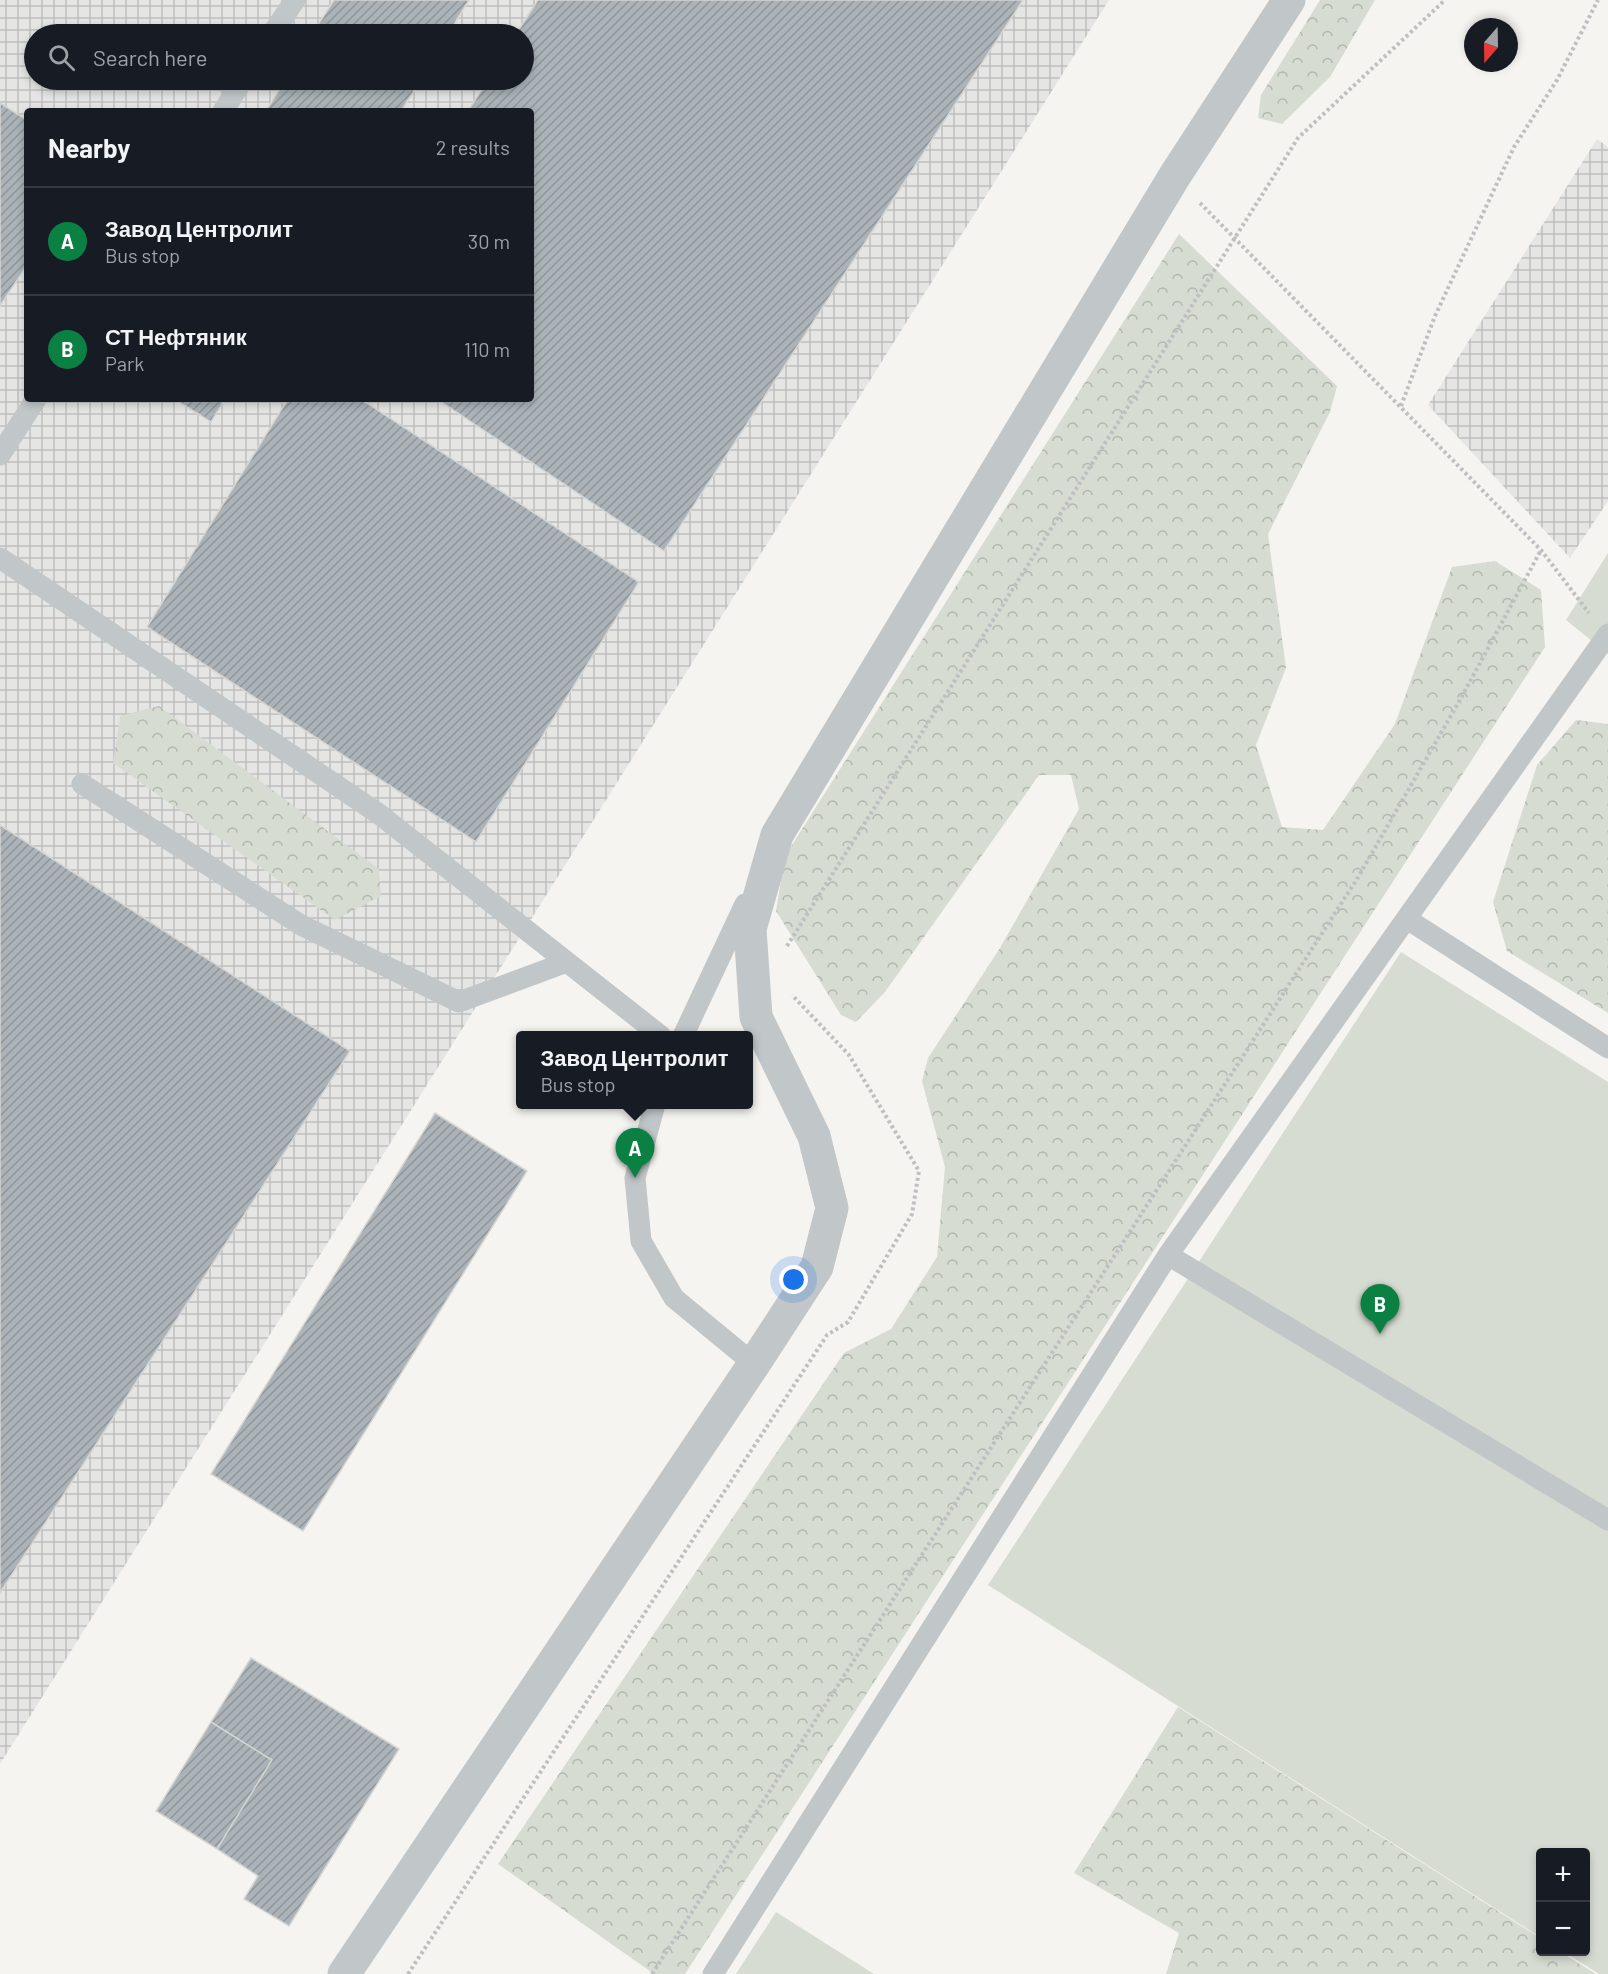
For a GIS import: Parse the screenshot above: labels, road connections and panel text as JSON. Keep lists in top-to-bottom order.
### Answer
{
  "north": "bottom",
  "page": {
    "search": "Search here",
    "heading": ["Nearby", "2 results"],
    "list": [
      {
        "mark": "A",
        "name": "Завод Центролит",
        "note": "Bus stop",
        "value": "30 m"
      },
      {
        "mark": "B",
        "name": "СТ Нефтяник",
        "note": "Park",
        "value": "110 m"
      }
    ],
    "popup": ["Завод Центролит", "Bus stop"],
    "pins": ["A", "B"],
    "map_buttons": ["+", "−"]
  }
}
